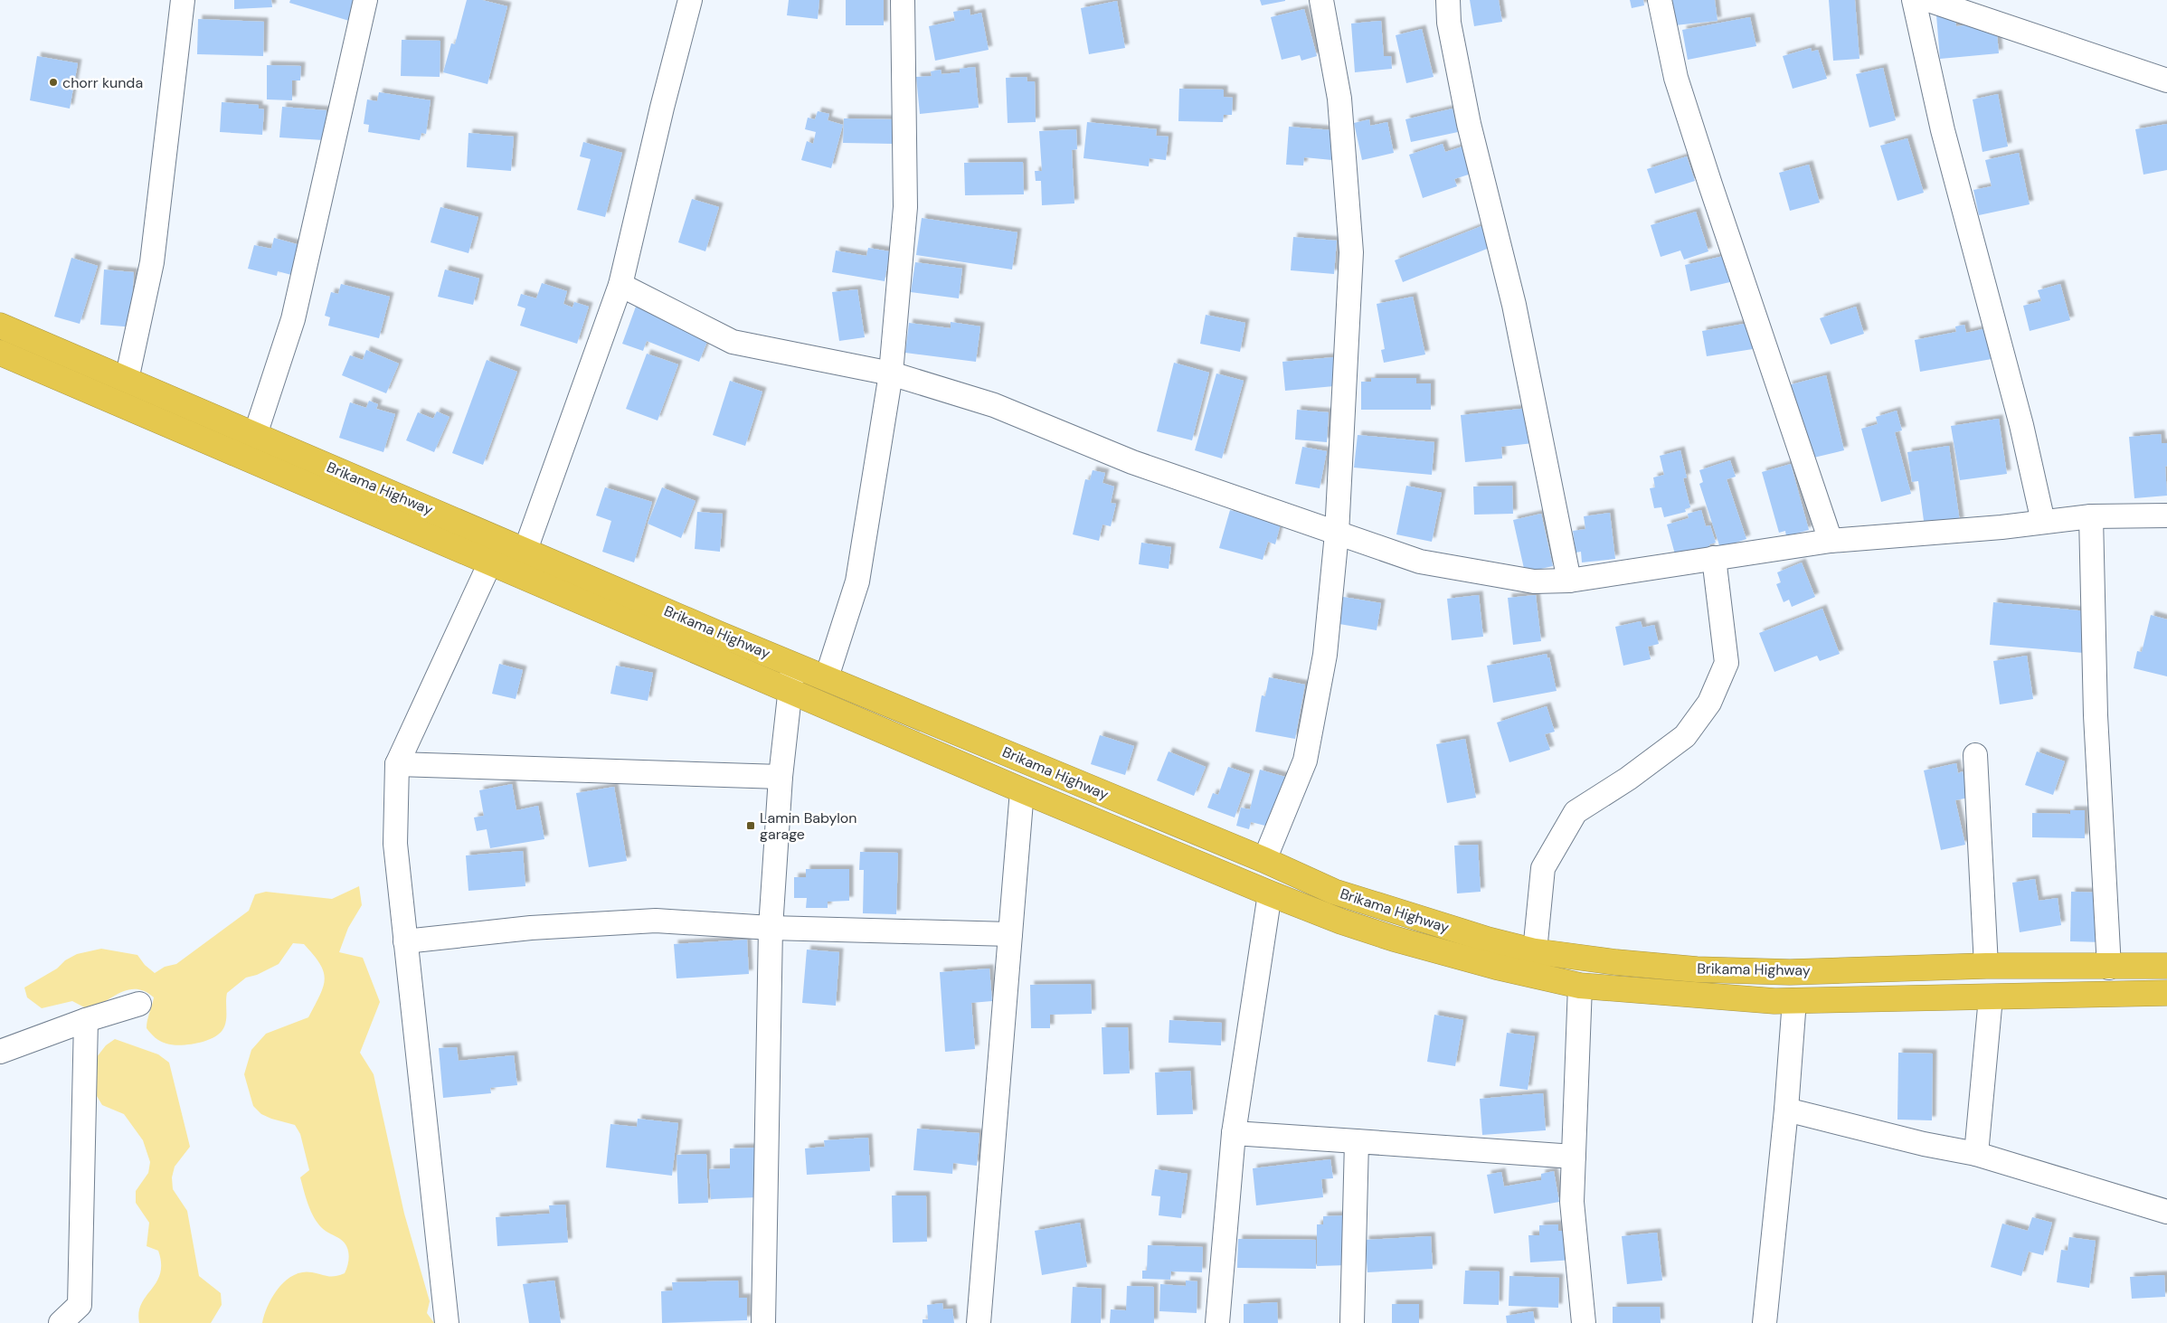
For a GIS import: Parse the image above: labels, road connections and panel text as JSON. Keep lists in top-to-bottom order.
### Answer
{
  "streets": {
    "highway": ["Brikama Highway"]
  },
  "places": {
    "other": ["chorr kunda"],
    "transit": ["Lamin Babylon garage"]
  }
}
